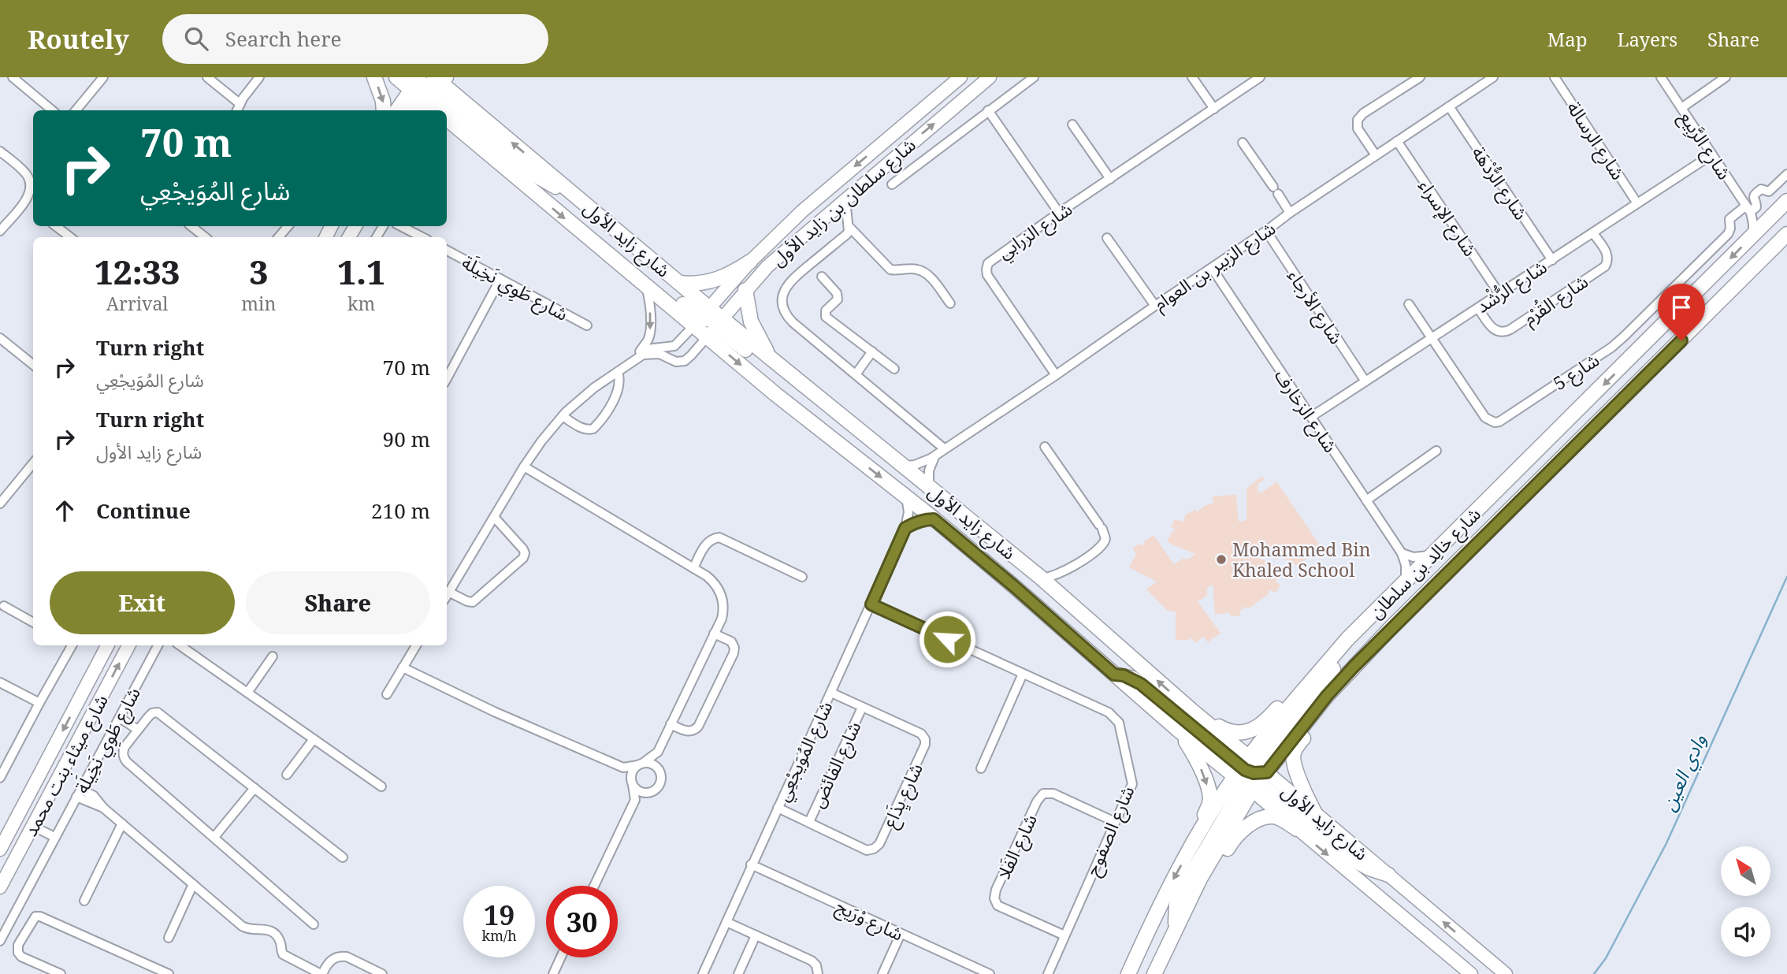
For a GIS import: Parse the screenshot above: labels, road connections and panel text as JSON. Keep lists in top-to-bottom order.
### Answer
{
  "streets": {
    "main road": [
      "شارع سلطان بن زايد الأول",
      "شارع زايد الأول",
      "شارع خالِد بن سلطان",
      "شارع ميثاء بنت محمد"
    ],
    "street": [
      "شارع الرسالة",
      "شارع الرَّبِيع",
      "شارع الرُّدْهَة",
      "شارع الإسراء",
      "شارع الزرابي",
      "شارع الزبير بن العوام",
      "شارع الرُّشْد",
      "شارع طَوِي نَخِيلَة",
      "شارع القُرْم",
      "شارع الأرجاء",
      "شارع 5",
      "شارع الزخارف",
      "شارع المُوَيجْعِي",
      "شارع الفائض",
      "شارع يِذَاع",
      "شارع الصفوح",
      "شارع الفَلا",
      "شارع وْرَيج"
    ]
  },
  "crossings": [
    ["شارع الرسالة", "شارع الرُّشْد"],
    ["شارع الرَّبِيع", "شارع الرُّشْد"],
    ["شارع الرَّبِيع", "شارع 5"],
    ["شارع الرَّبِيع", "شارع خالِد بن سلطان"],
    ["شارع الرُّدْهَة", "شارع الزبير بن العوام"],
    ["شارع الرُّدْهَة", "شارع الرُّشْد"],
    ["شارع سلطان بن زايد الأول", "شارع زايد الأول"],
    ["شارع الإسراء", "شارع الزبير بن العوام"],
    ["شارع الإسراء", "شارع الرُّشْد"],
    ["شارع الزرابي", "شارع الزبير بن العوام"],
    ["شارع زايد الأول", "شارع الزبير بن العوام"],
    ["شارع زايد الأول", "شارع خالِد بن سلطان"],
    ["شارع زايد الأول", "شارع المُوَيجْعِي"],
    ["شارع الزبير بن العوام", "شارع الأرجاء"],
    ["شارع الزبير بن العوام", "شارع الزخارف"],
    ["شارع الرُّشْد", "شارع القُرْم"],
    ["شارع الرُّشْد", "شارع الأرجاء"],
    ["شارع الرُّشْد", "شارع 5"],
    ["شارع الرُّشْد", "شارع الزخارف"],
    ["شارع الزخارف", "شارع خالِد بن سلطان"],
    ["شارع المُوَيجْعِي", "شارع يِذَاع"],
    ["شارع المُوَيجْعِي", "شارع الصفوح"],
    ["شارع المُوَيجْعِي", "شارع وْرَيج"],
    ["شارع الفائض", "شارع يِذَاع"],
    ["شارع الصفوح", "شارع الفَلا"]
  ],
  "water": ["وادي العين"],
  "places": ["Mohammed Bin Khaled School"],
  "north": "top left",
  "page": {
    "header": "Routely",
    "search": "Search here",
    "nav": ["Map", "Layers", "Share"],
    "turn": ["70 m", "شارع المُوَيجْعِي"],
    "eta": [
      "12:33",
      "Arrival",
      "3",
      "min",
      "1.1",
      "km"
    ],
    "list": [
      {
        "name": "Turn right",
        "note": "شارع المُوَيجْعِي",
        "value": "70 m"
      },
      {
        "name": "Turn right",
        "note": "شارع زايد الأول",
        "value": "90 m"
      },
      {
        "name": "Continue",
        "value": "210 m"
      }
    ],
    "buttons": ["Exit", "Share"],
    "speed": "19 km/h",
    "limit": "30"
  }
}
